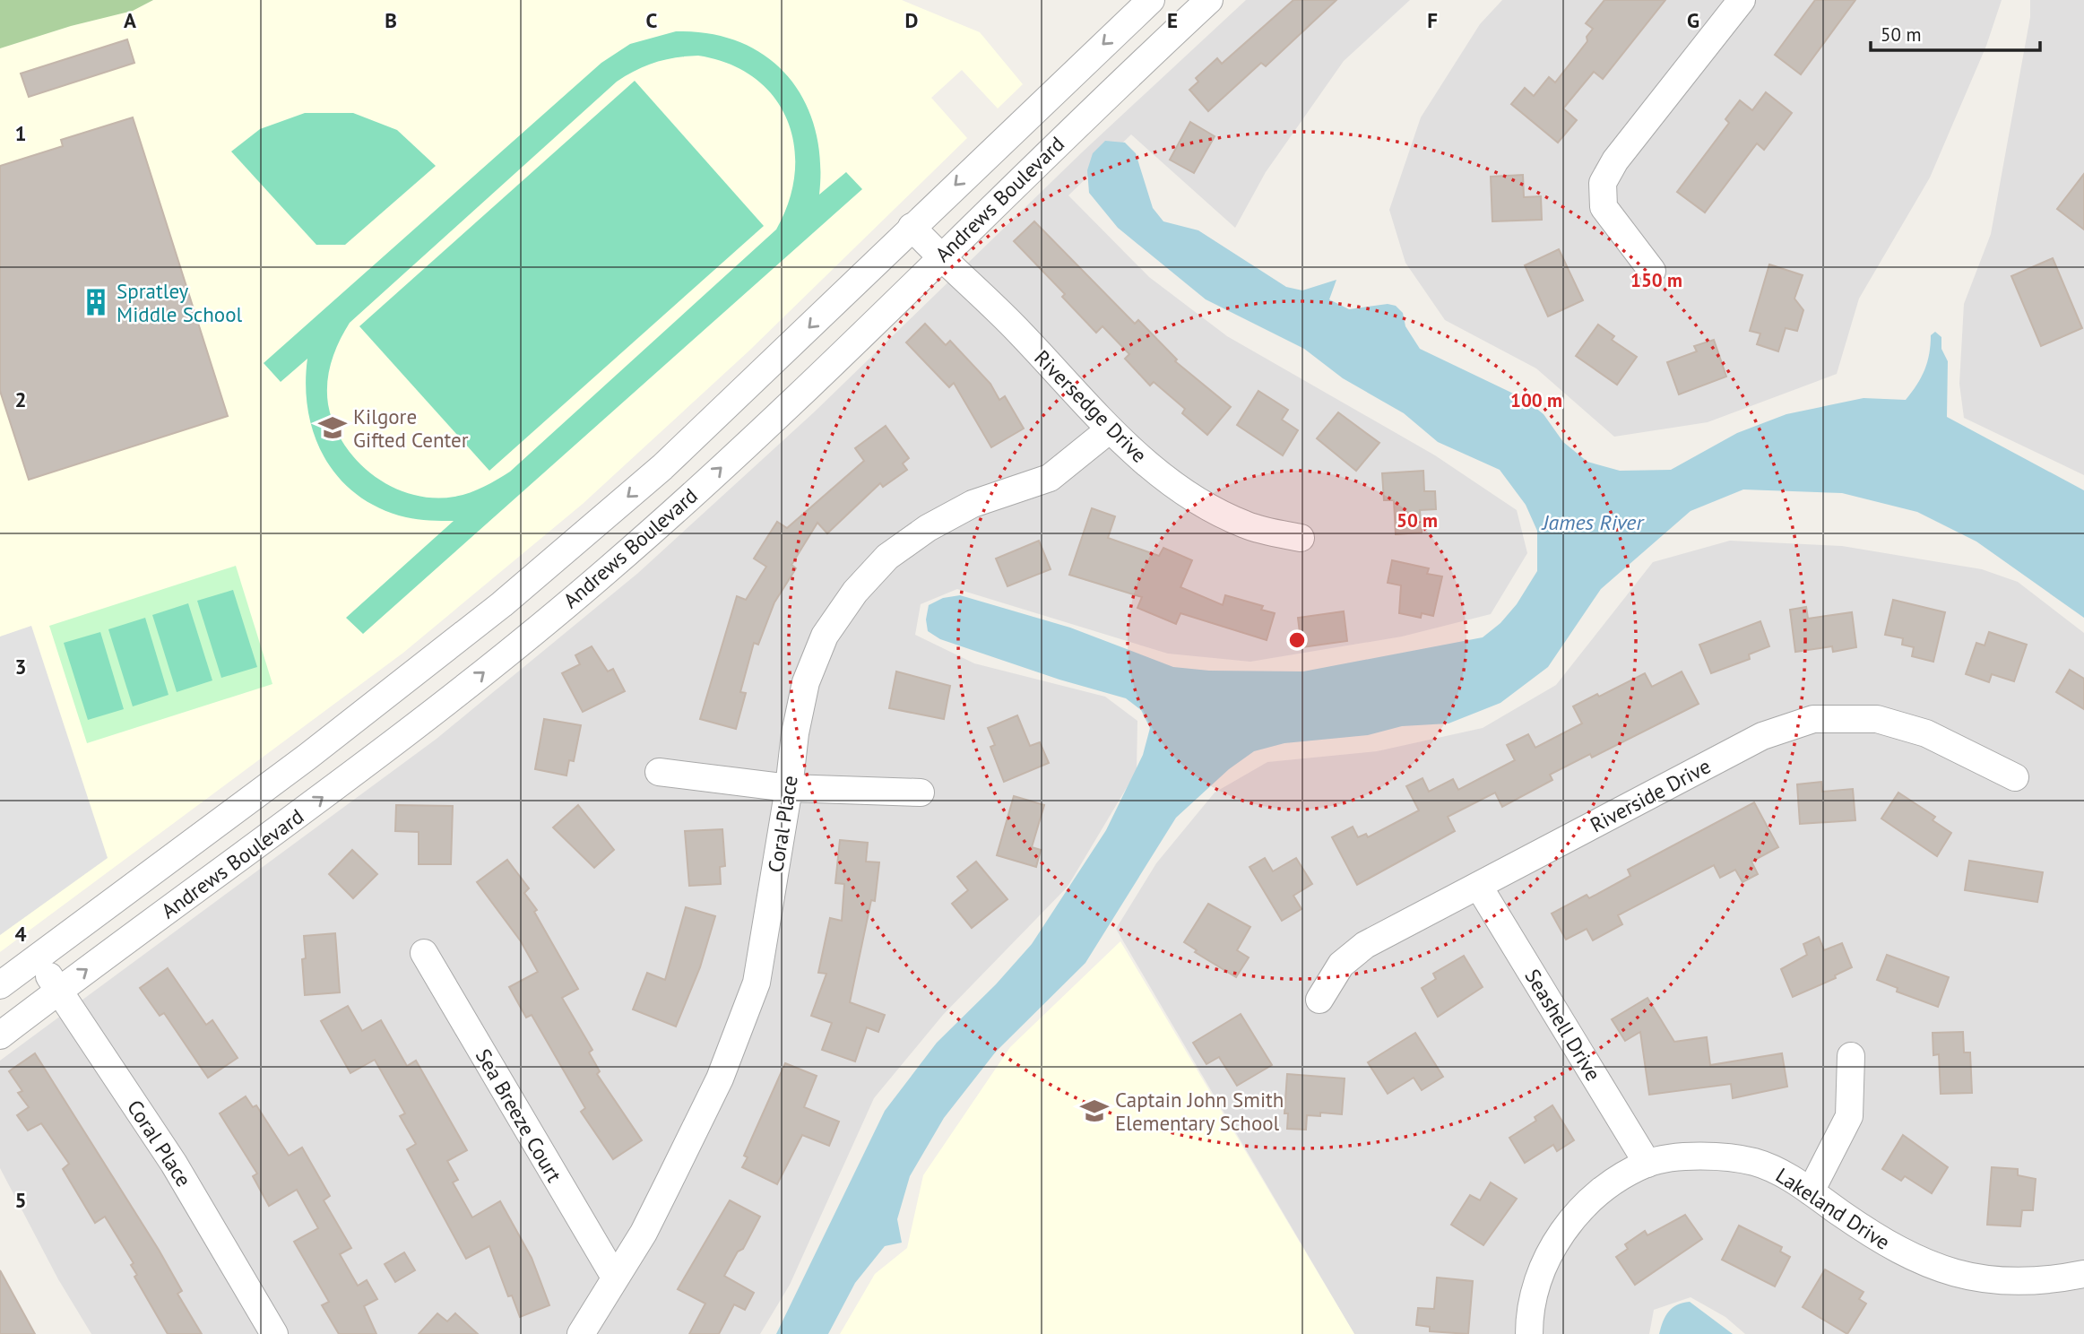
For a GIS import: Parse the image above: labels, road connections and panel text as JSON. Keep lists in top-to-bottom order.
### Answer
{
  "streets": {
    "street": [
      "Andrews Boulevard",
      "Riversedge Drive",
      "Riverside Drive",
      "Coral Place",
      "Seashell Drive",
      "Sea Breeze Court",
      "Lakeland Drive"
    ]
  },
  "crossings": [
    ["Andrews Boulevard", "Riversedge Drive"],
    ["Andrews Boulevard", "Coral Place"],
    ["Riversedge Drive", "Coral Place"],
    ["Riverside Drive", "Seashell Drive"],
    ["Coral Place", "Sea Breeze Court"],
    ["Seashell Drive", "Lakeland Drive"]
  ],
  "water": ["James River"],
  "places": {
    "building": ["Spratley Middle School"],
    "school or university": ["Kilgore Gifted Center", "Captain John Smith Elementary School"]
  },
  "scale_bar": "50 m",
  "grid": {
    "columns": [
      "A",
      "B",
      "C",
      "D",
      "E",
      "F",
      "G"
    ],
    "rows": [
      "1",
      "2",
      "3",
      "4",
      "5"
    ]
  },
  "rings": ["150 m", "100 m", "50 m"]
}
